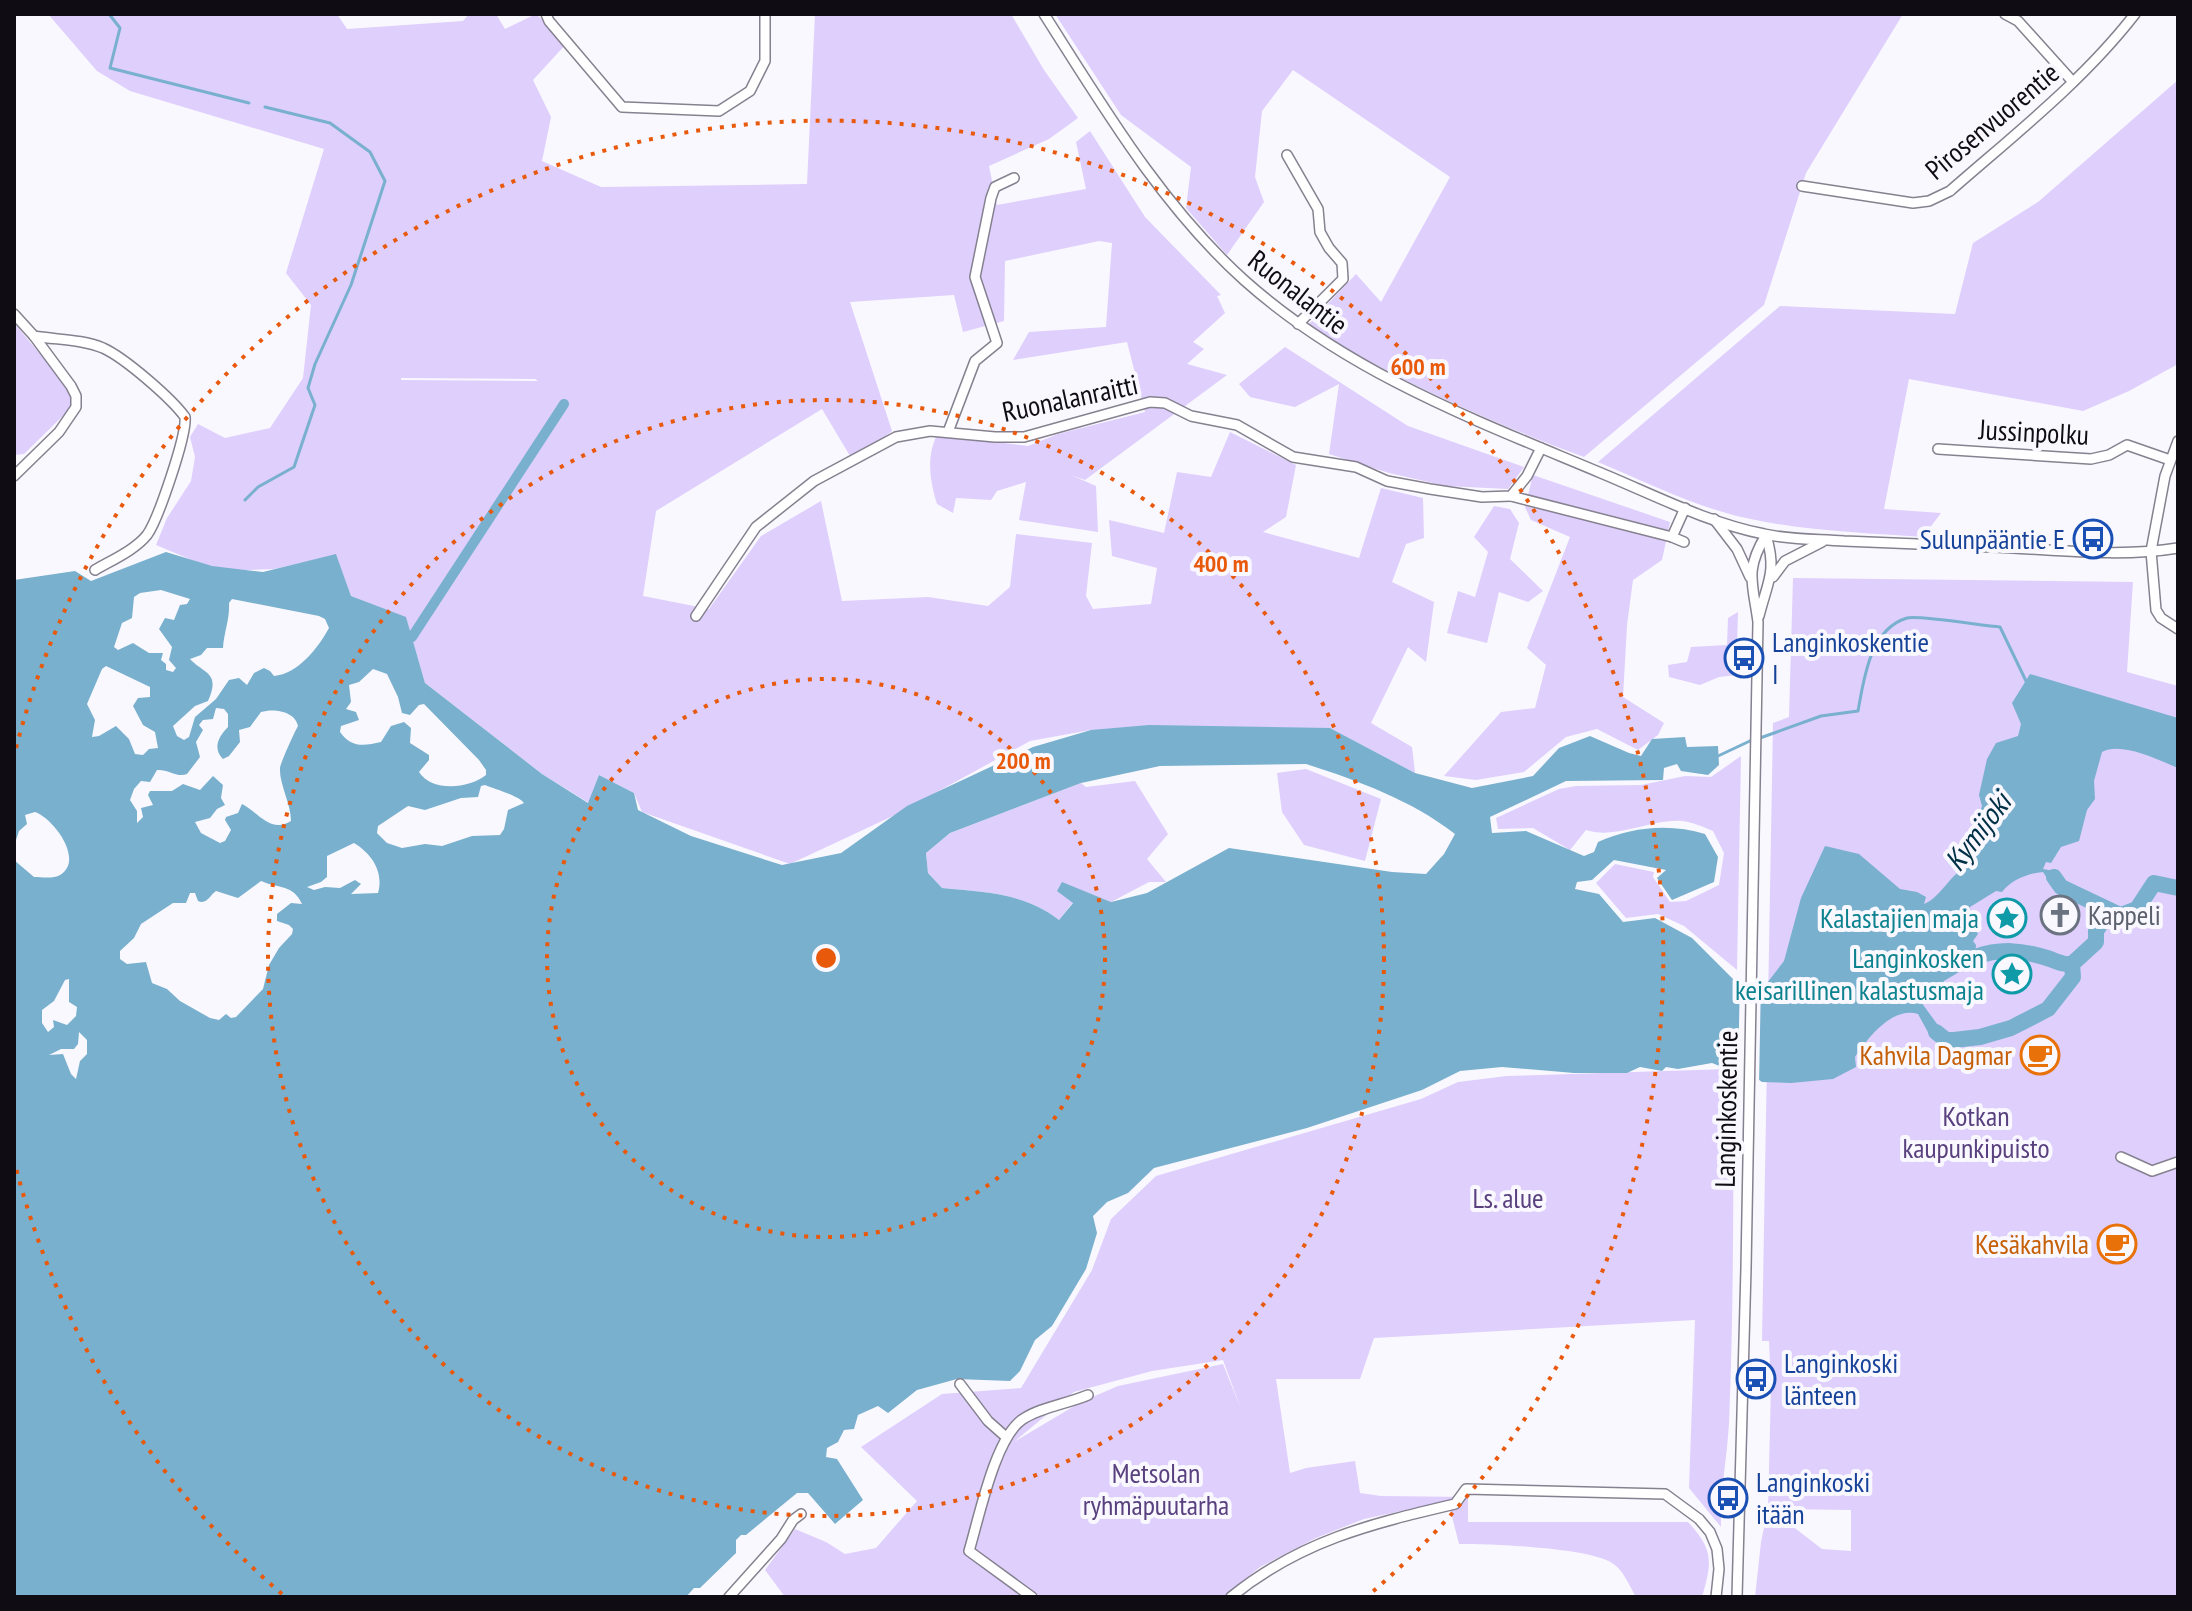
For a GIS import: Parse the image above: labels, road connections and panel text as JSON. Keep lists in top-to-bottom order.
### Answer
{
  "streets": {
    "street": [
      "Pirosenvuorentie",
      "Ruonalantie",
      "Ruonalanraitti",
      "Jussinpolku",
      "Langinkoskentie"
    ]
  },
  "crossings": [
    ["Ruonalantie", "Langinkoskentie"]
  ],
  "water": ["Kymijoki"],
  "parks": ["Kotkan kaupunkipuisto", "Ls. alue", "Metsolan ryhmäpuutarha"],
  "places": {
    "bus stop": [
      "Sulunpääntie E",
      "Langinkoskentie I",
      "Langinkoski länteen",
      "Langinkoski itään"
    ],
    "church": ["Kappeli"],
    "place": ["Kalastajien maja", "Langinkosken keisarillinen kalastusmaja"],
    "cafe": ["Kahvila Dagmar", "Kesäkahvila"]
  },
  "rings": ["600 m", "400 m", "200 m"]
}
